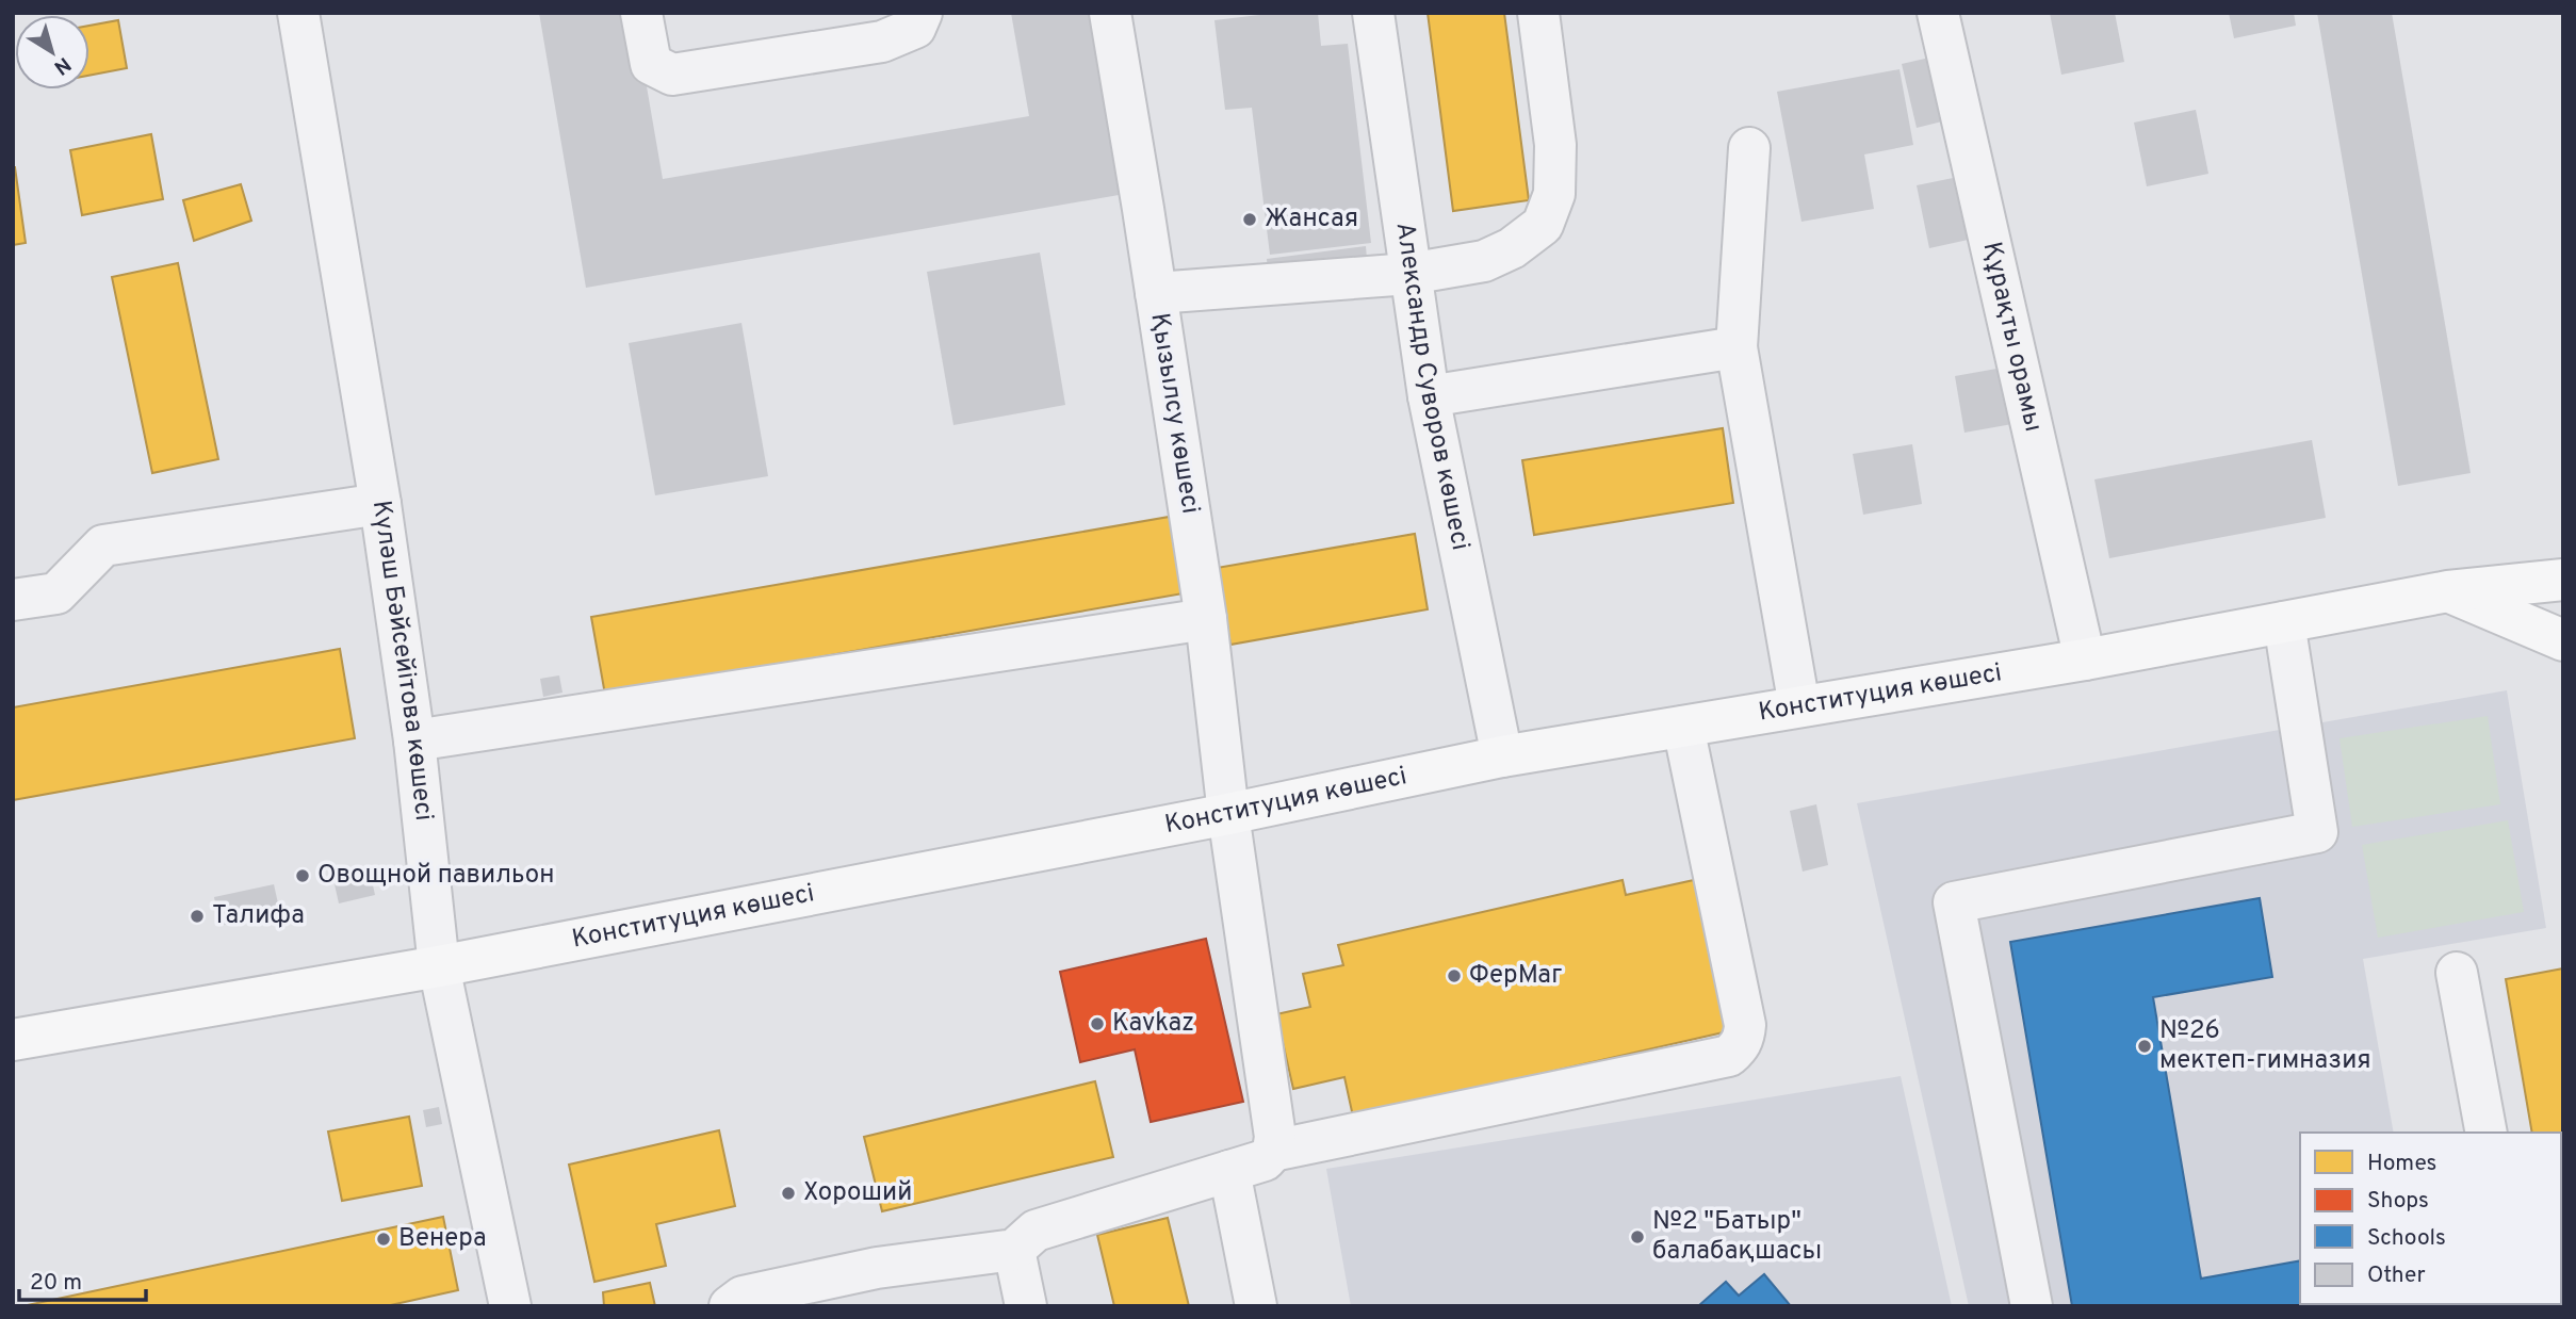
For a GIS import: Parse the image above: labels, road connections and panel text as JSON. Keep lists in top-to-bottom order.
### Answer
{
  "streets": {
    "main road": ["Конституция көшесі"],
    "street": [
      "Құрақты орамы",
      "Александр Суворов көшесі",
      "Қызылсу көшесі",
      "Күләш Бәйсейітова көшесі"
    ]
  },
  "crossings": [
    ["Құрақты орамы", "Конституция көшесі"],
    ["Александр Суворов көшесі", "Конституция көшесі"],
    ["Қызылсу көшесі", "Конституция көшесі"],
    ["Күләш Бәйсейітова көшесі", "Конституция көшесі"]
  ],
  "places": [
    "Жансая",
    "Овощной павильон",
    "Талифа",
    "ФерМаг",
    "Kavkaz",
    "№26 мектеп-гимназия",
    "Хороший",
    "№2 \"Батыр\" балабақшасы",
    "Венера"
  ],
  "legend": [
    "Homes",
    "Shops",
    "Schools",
    "Other"
  ],
  "scale_bar": "20 m",
  "north": "bottom right"
}
